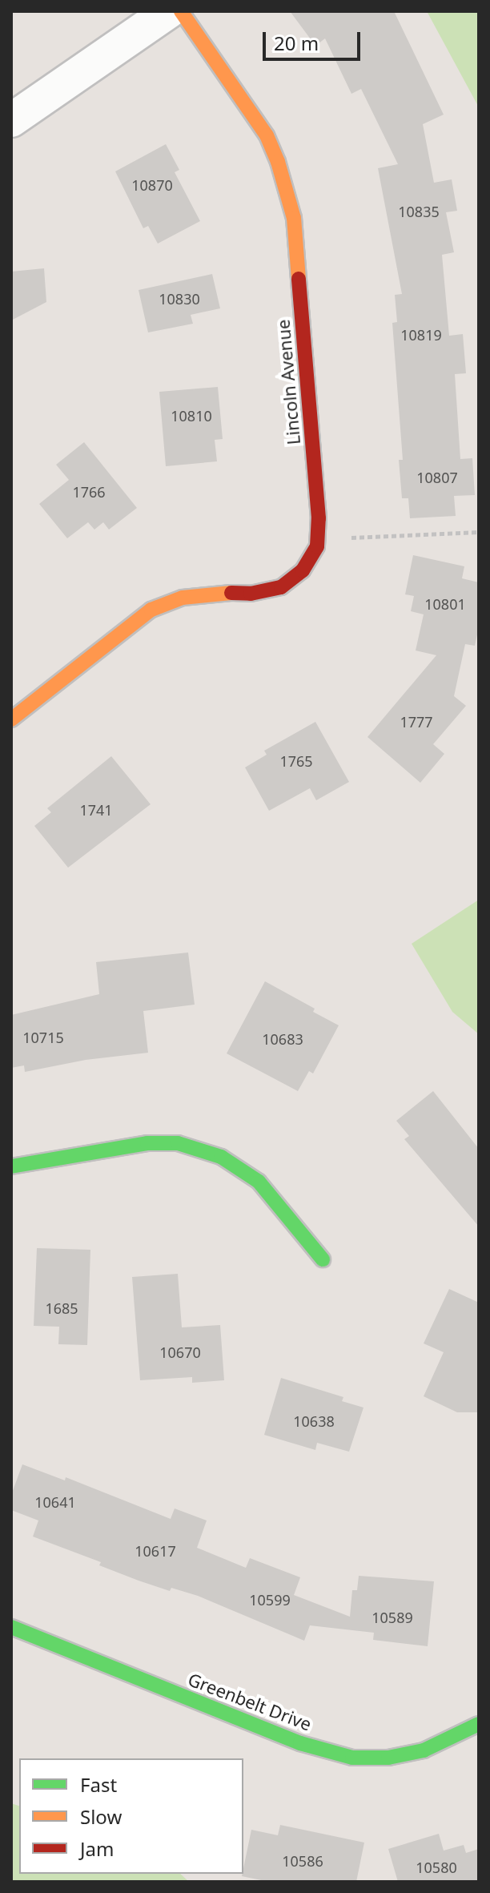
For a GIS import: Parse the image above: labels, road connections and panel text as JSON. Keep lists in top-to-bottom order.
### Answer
{
  "streets": {
    "street": ["Lincoln Avenue", "Greenbelt Drive"]
  },
  "house_numbers": [
    "10870",
    "10835",
    "10830",
    "10819",
    "10810",
    "10807",
    "1766",
    "10801",
    "1777",
    "1765",
    "1741",
    "10715",
    "10683",
    "1685",
    "10670",
    "10638",
    "10641",
    "10617",
    "10599",
    "10589",
    "10586",
    "10580"
  ],
  "legend": ["Fast", "Slow", "Jam"],
  "scale_bar": "20 m"
}
